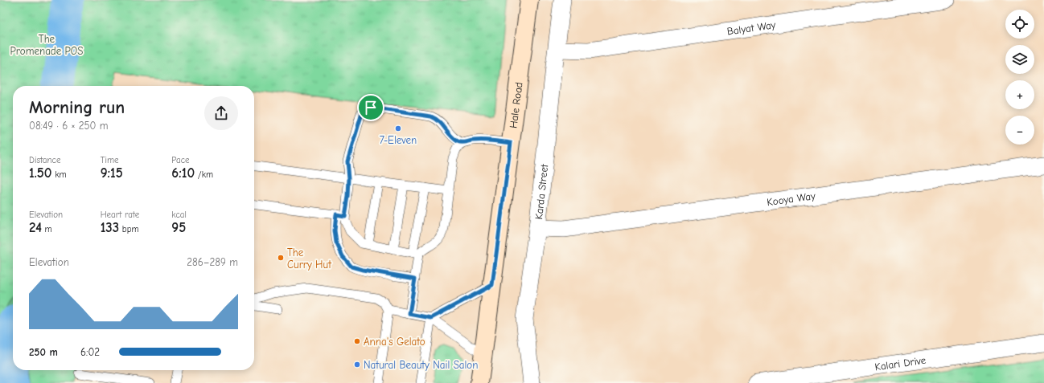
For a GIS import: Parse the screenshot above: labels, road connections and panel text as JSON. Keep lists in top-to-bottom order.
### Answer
{
  "streets": {
    "main road": ["Hale Road"],
    "street": [
      "Balyat Way",
      "Karda Street",
      "Kooya Way",
      "Kalari Drive"
    ]
  },
  "crossings": [
    ["Balyat Way", "Karda Street"],
    ["Karda Street", "Kooya Way"]
  ],
  "parks": ["The Promenade POS"],
  "places": [
    "7-Eleven",
    "The Curry Hut",
    "Anna's Gelato",
    "Natural Beauty Nail Salon"
  ],
  "page": {
    "map_buttons": ["+", "−"],
    "heading": ["Morning run", "08:49 · 6 × 250 m"],
    "stats": [
      ["Distance", "1.50 km"],
      ["Time", "9:15"],
      ["Pace", "6:10 /km"],
      ["Elevation", "24 m"],
      ["Heart rate", "133 bpm"],
      ["kcal", "95"]
    ],
    "chart": ["Elevation", "286–289 m"],
    "list": [
      {
        "name": "250 m",
        "note": "6:02"
      }
    ]
  }
}
